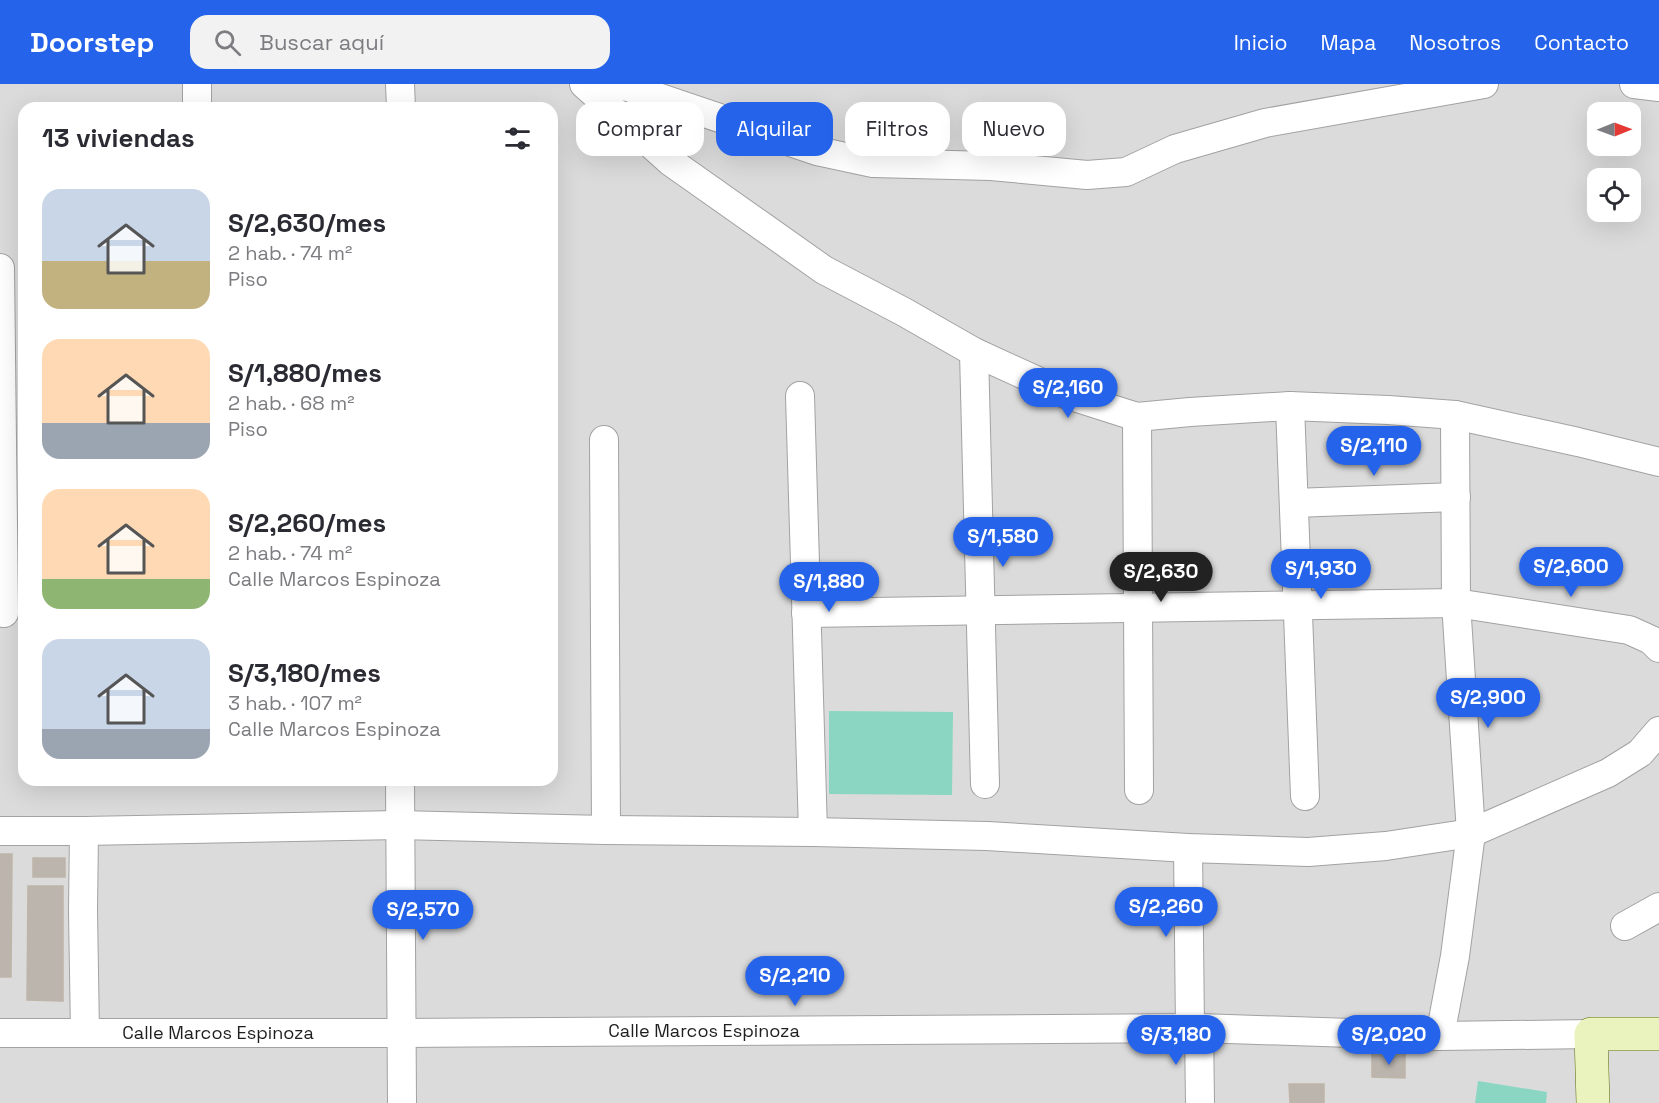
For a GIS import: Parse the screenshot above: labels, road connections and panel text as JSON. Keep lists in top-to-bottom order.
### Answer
{
  "streets": {
    "street": ["Calle Marcos Espinoza"]
  },
  "north": "right",
  "page": {
    "header": "Doorstep",
    "search": "Buscar aquí",
    "nav": [
      "Inicio",
      "Mapa",
      "Nosotros",
      "Contacto"
    ],
    "chip": [
      "Comprar",
      "Alquilar",
      "Filtros",
      "Nuevo"
    ],
    "heading": "13 viviendas",
    "list": [
      {
        "name": "S/2,630/mes",
        "note": "2 hab. · 74 m² · Piso"
      },
      {
        "name": "S/1,880/mes",
        "note": "2 hab. · 68 m² · Piso"
      },
      {
        "name": "S/2,260/mes",
        "note": "2 hab. · 74 m² · Calle Marcos Espinoza"
      },
      {
        "name": "S/3,180/mes",
        "note": "3 hab. · 107 m² · Calle Marcos Espinoza"
      }
    ],
    "price": [
      "S/2,160",
      "S/2,110",
      "S/1,580",
      "S/2,600",
      "S/1,930",
      "S/2,630",
      "S/1,880",
      "S/2,900",
      "S/2,260",
      "S/2,570",
      "S/2,210",
      "S/3,180",
      "S/2,020"
    ]
  }
}
